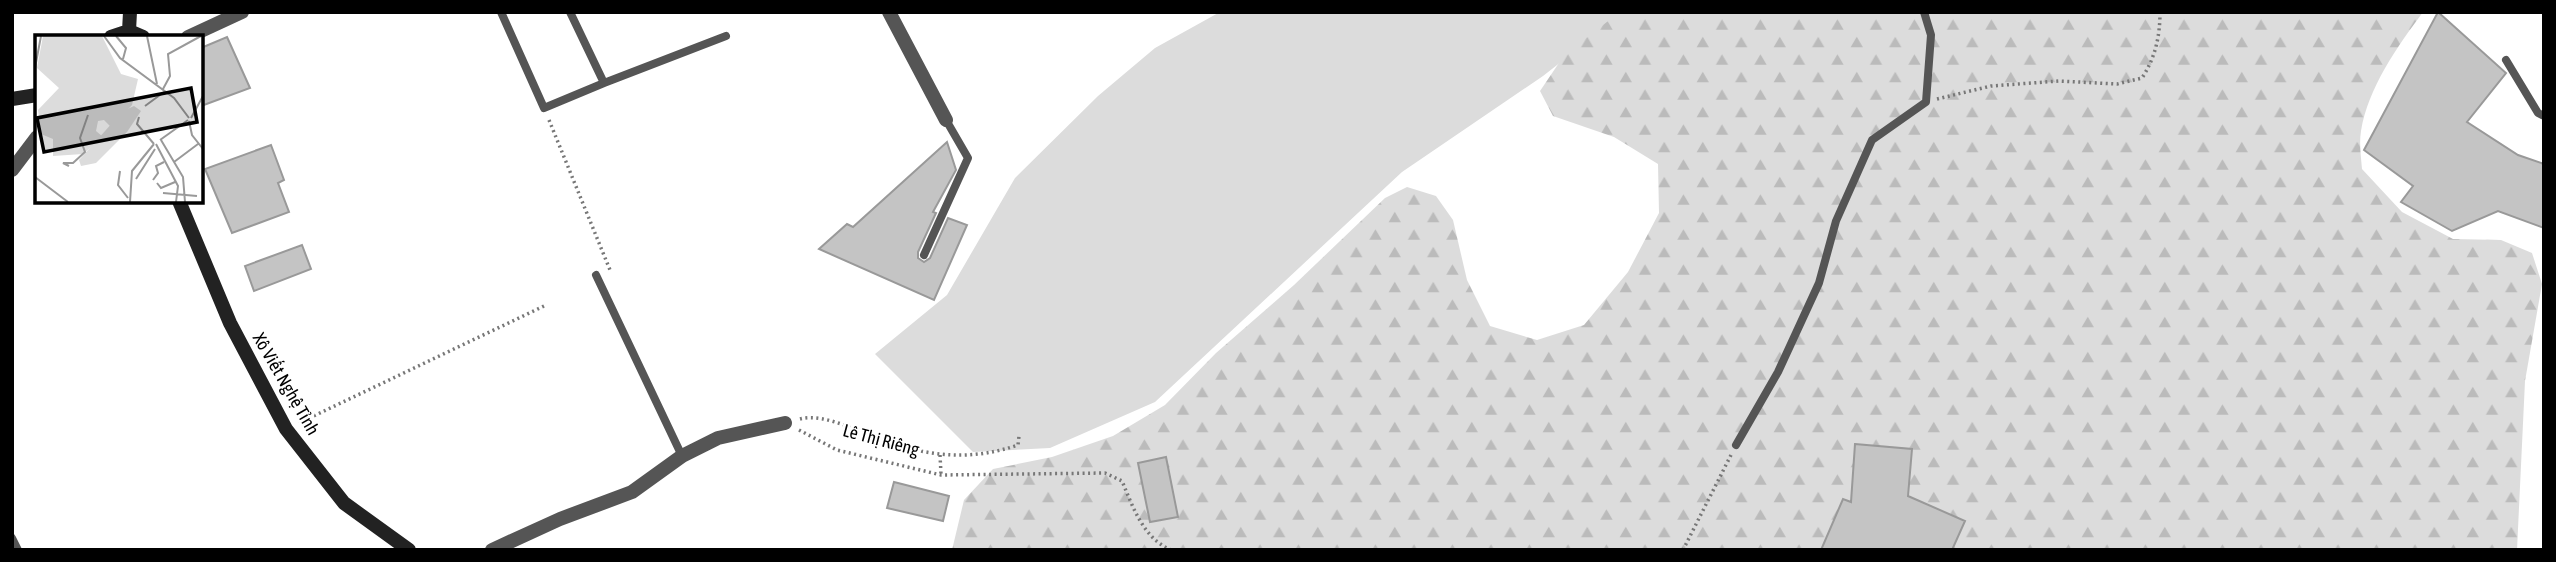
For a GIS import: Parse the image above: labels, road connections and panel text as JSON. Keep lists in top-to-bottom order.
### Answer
{
  "streets": {
    "main road": ["Xô Viết Nghệ Tỉnh"],
    "path": ["Lê Thị Riêng"]
  }
}
